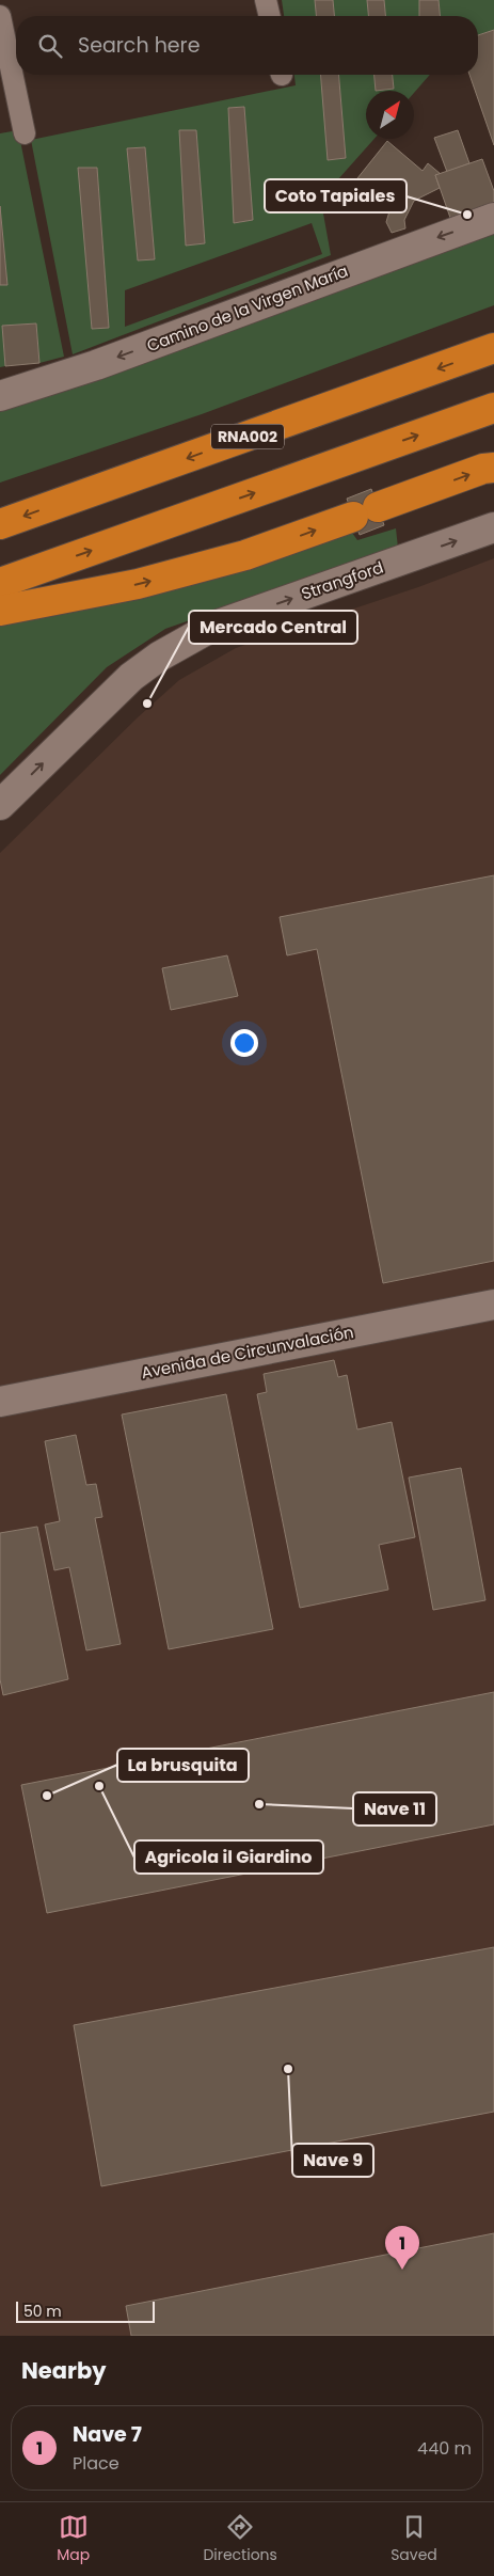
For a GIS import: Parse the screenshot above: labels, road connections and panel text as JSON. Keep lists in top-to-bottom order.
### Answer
{
  "streets": {
    "highway": ["RNA002"],
    "street": ["Camino de la Virgen María", "Strangford", "Avenida de Circunvalación"]
  },
  "one_way": ["Camino de la Virgen María", "Strangford"],
  "places": [
    "Coto Tapiales",
    "Mercado Central",
    "Agricola il Giardino",
    "La brusquita",
    "Nave 11",
    "Nave 9"
  ],
  "scale_bar": "50 m",
  "north": "top right",
  "page": {
    "search": "Search here",
    "pins": "1",
    "scale": "50 m",
    "heading": "Nearby",
    "list": [
      {
        "mark": "1",
        "name": "Nave 7",
        "note": "Place",
        "value": "440 m"
      }
    ],
    "nav": ["Map", "Directions", "Saved"]
  }
}
